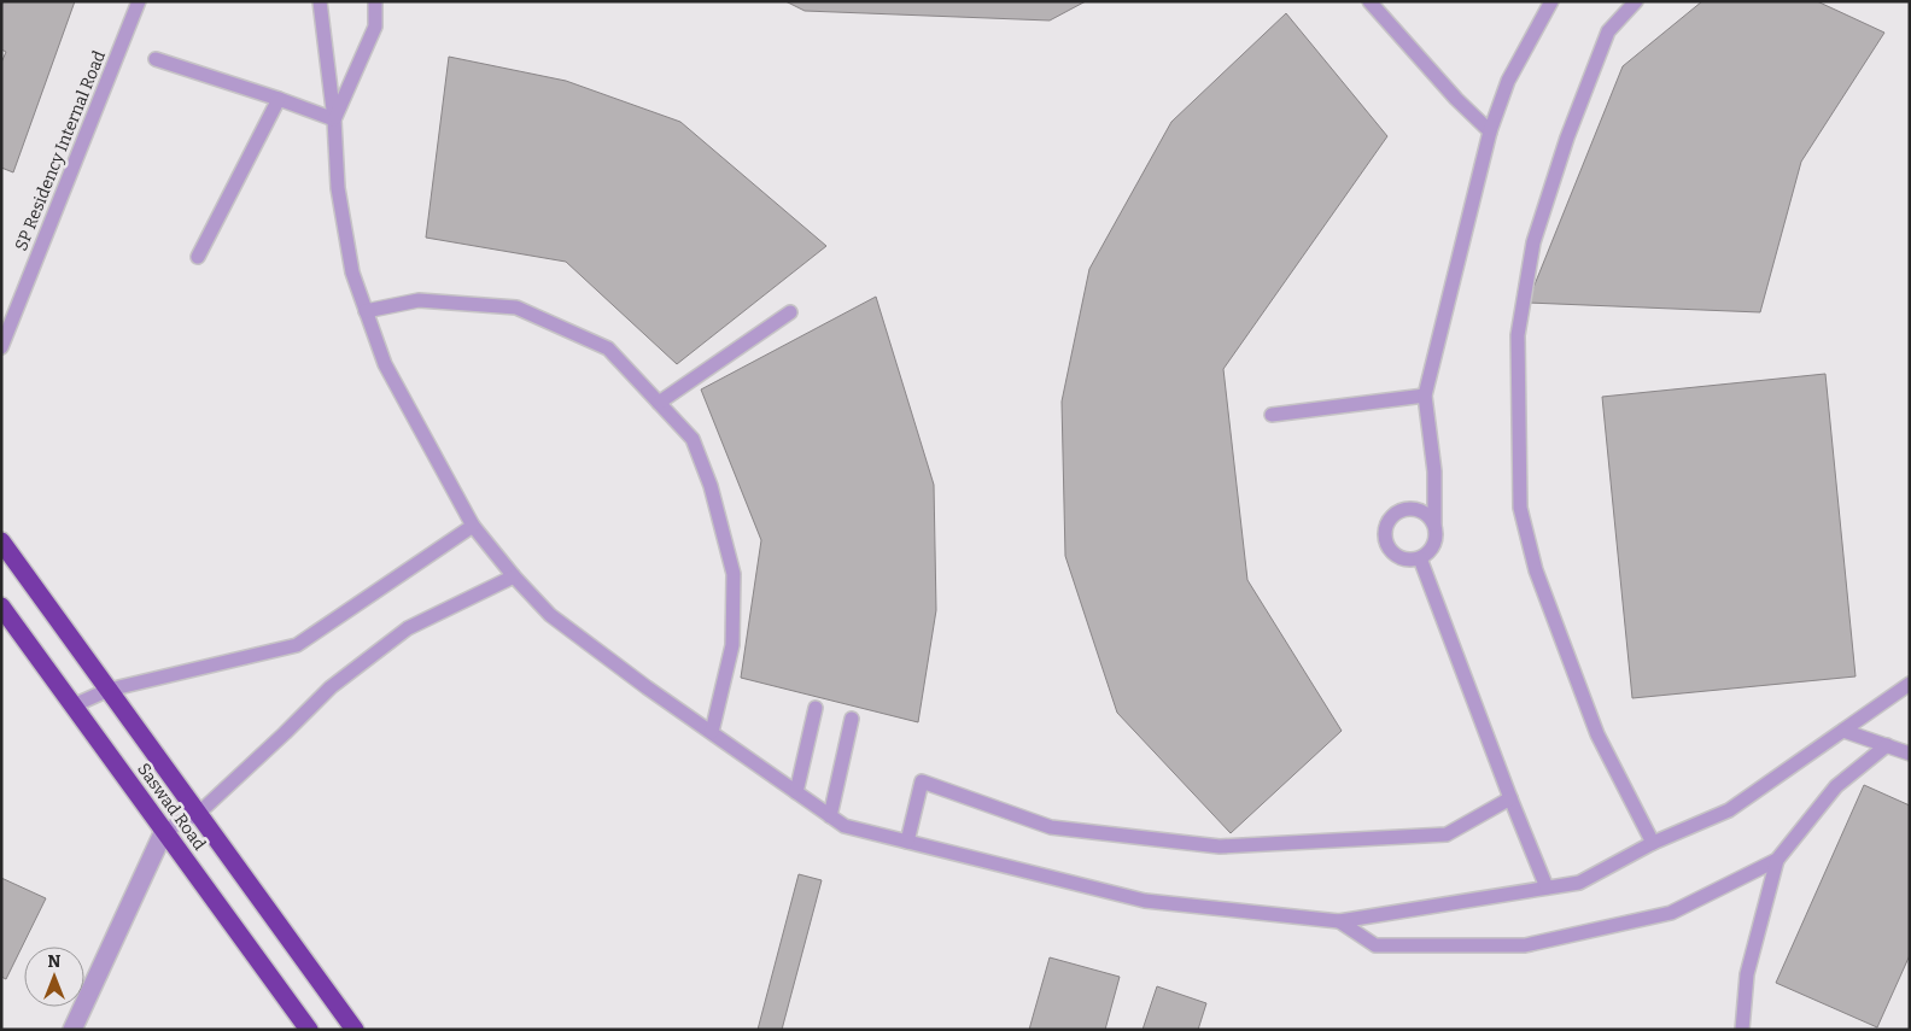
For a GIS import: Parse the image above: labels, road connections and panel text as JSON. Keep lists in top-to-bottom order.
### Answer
{
  "streets": {
    "highway": ["Saswad Road"],
    "lane": ["SP Residency Internal Road"]
  },
  "north": "top"
}
